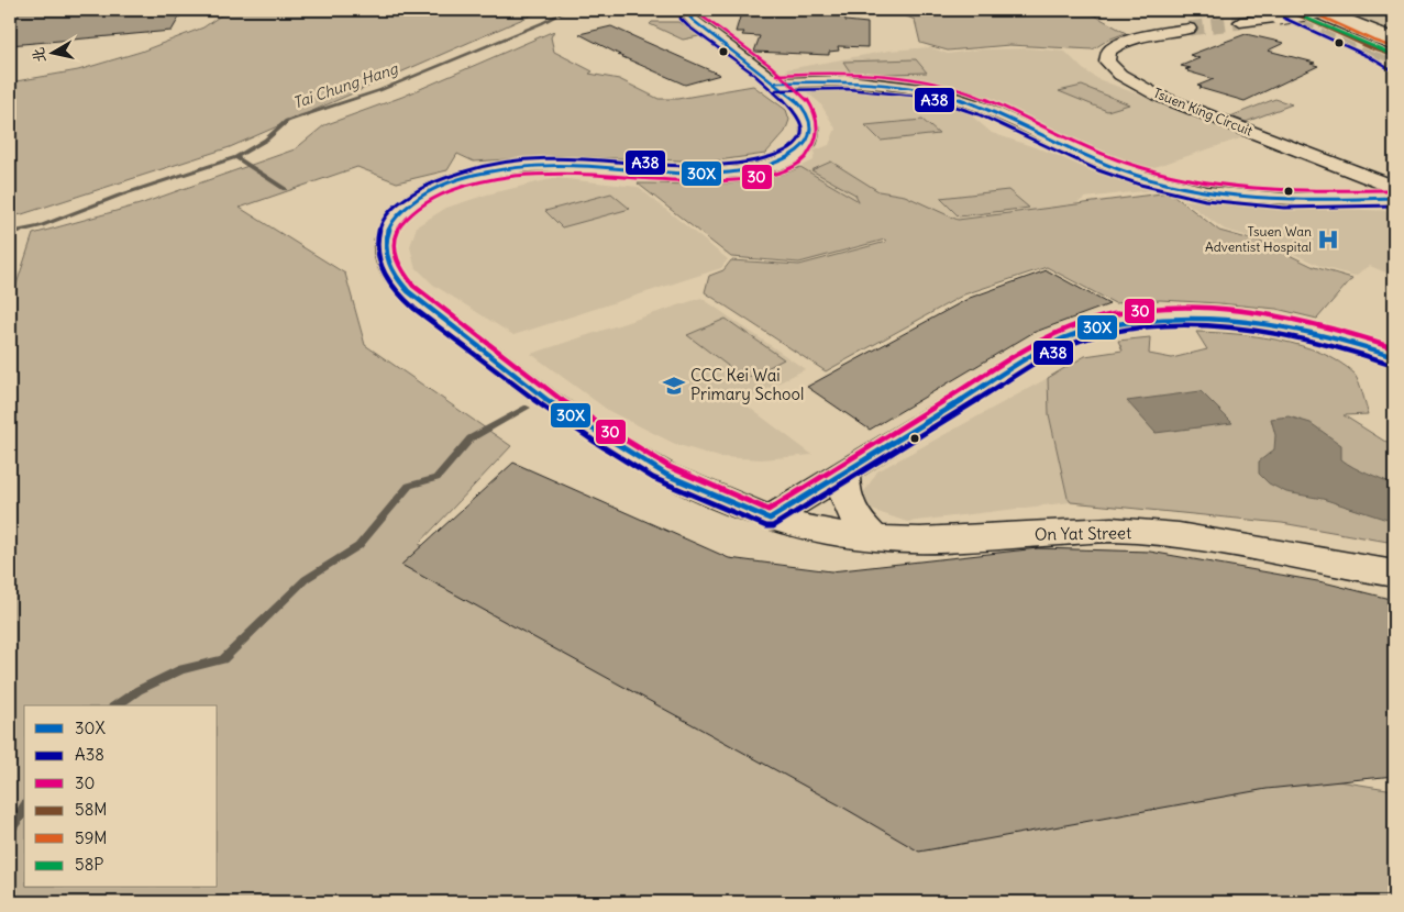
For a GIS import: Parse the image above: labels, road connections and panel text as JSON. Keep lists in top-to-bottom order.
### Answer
{
  "streets": {
    "main road": ["Tsuen King Circuit", "On Yat Street"]
  },
  "water": ["Tai Chung Hang"],
  "places": {
    "hospital": ["Tsuen Wan Adventist Hospital"],
    "school or university": ["CCC Kei Wai Primary School"]
  },
  "lines": [
    "transit line 30X",
    "transit line A38",
    "transit line 30",
    "transit line 58M",
    "transit line 59M",
    "transit line 58P"
  ],
  "legend": [
    "30X",
    "A38",
    "30",
    "58M",
    "59M",
    "58P"
  ],
  "north": "left"
}
